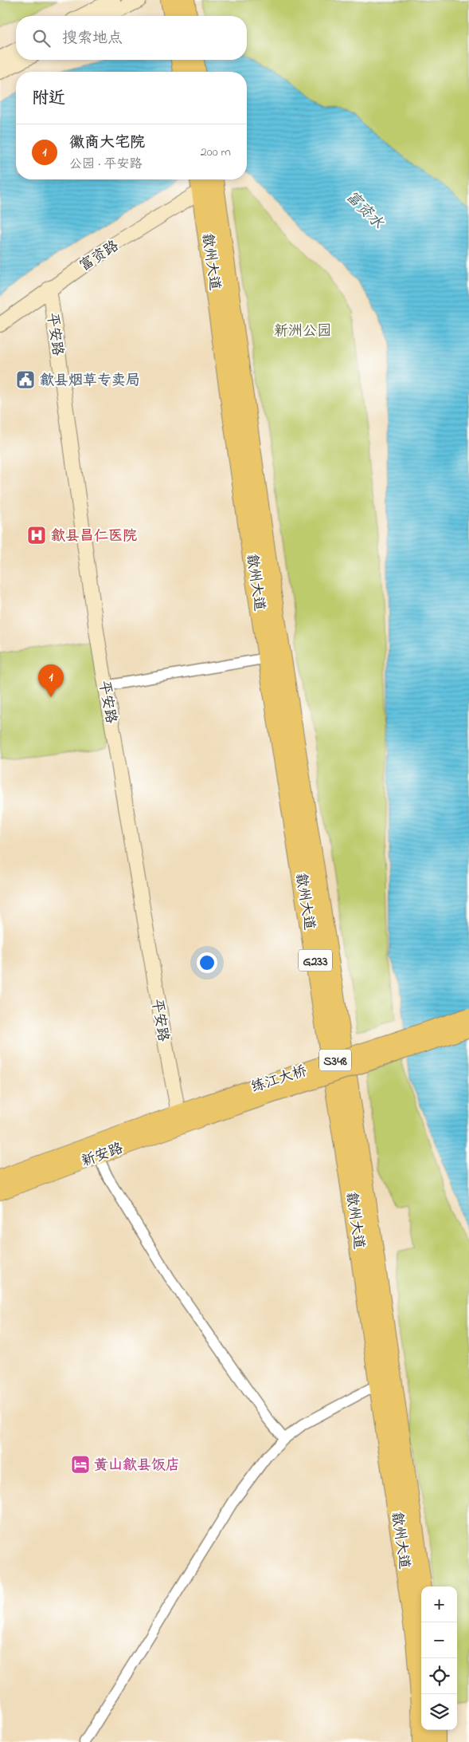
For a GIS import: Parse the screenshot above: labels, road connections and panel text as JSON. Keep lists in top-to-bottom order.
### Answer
{
  "streets": {
    "highway": ["歙州大道", "G233"],
    "main road": ["S348", "练江大桥", "新安路"],
    "street": ["富资路", "平安路"]
  },
  "crossings": [
    ["富资路", "歙州大道"],
    ["富资路", "平安路"],
    ["平安路", "新安路"],
    ["练江大桥", "新安路"]
  ],
  "water": ["富资水"],
  "parks": ["新洲公园"],
  "places": {
    "public building": ["歙县烟草专卖局"],
    "hospital": ["歙县昌仁医院"],
    "hotel": ["黄山歙县饭店"]
  },
  "page": {
    "search": "搜索地点",
    "heading": "附近",
    "list": [
      {
        "mark": "1",
        "name": "徽商大宅院",
        "note": "公园 · 平安路",
        "value": "200 m"
      }
    ],
    "pins": "1",
    "map_buttons": ["+", "−"]
  }
}
